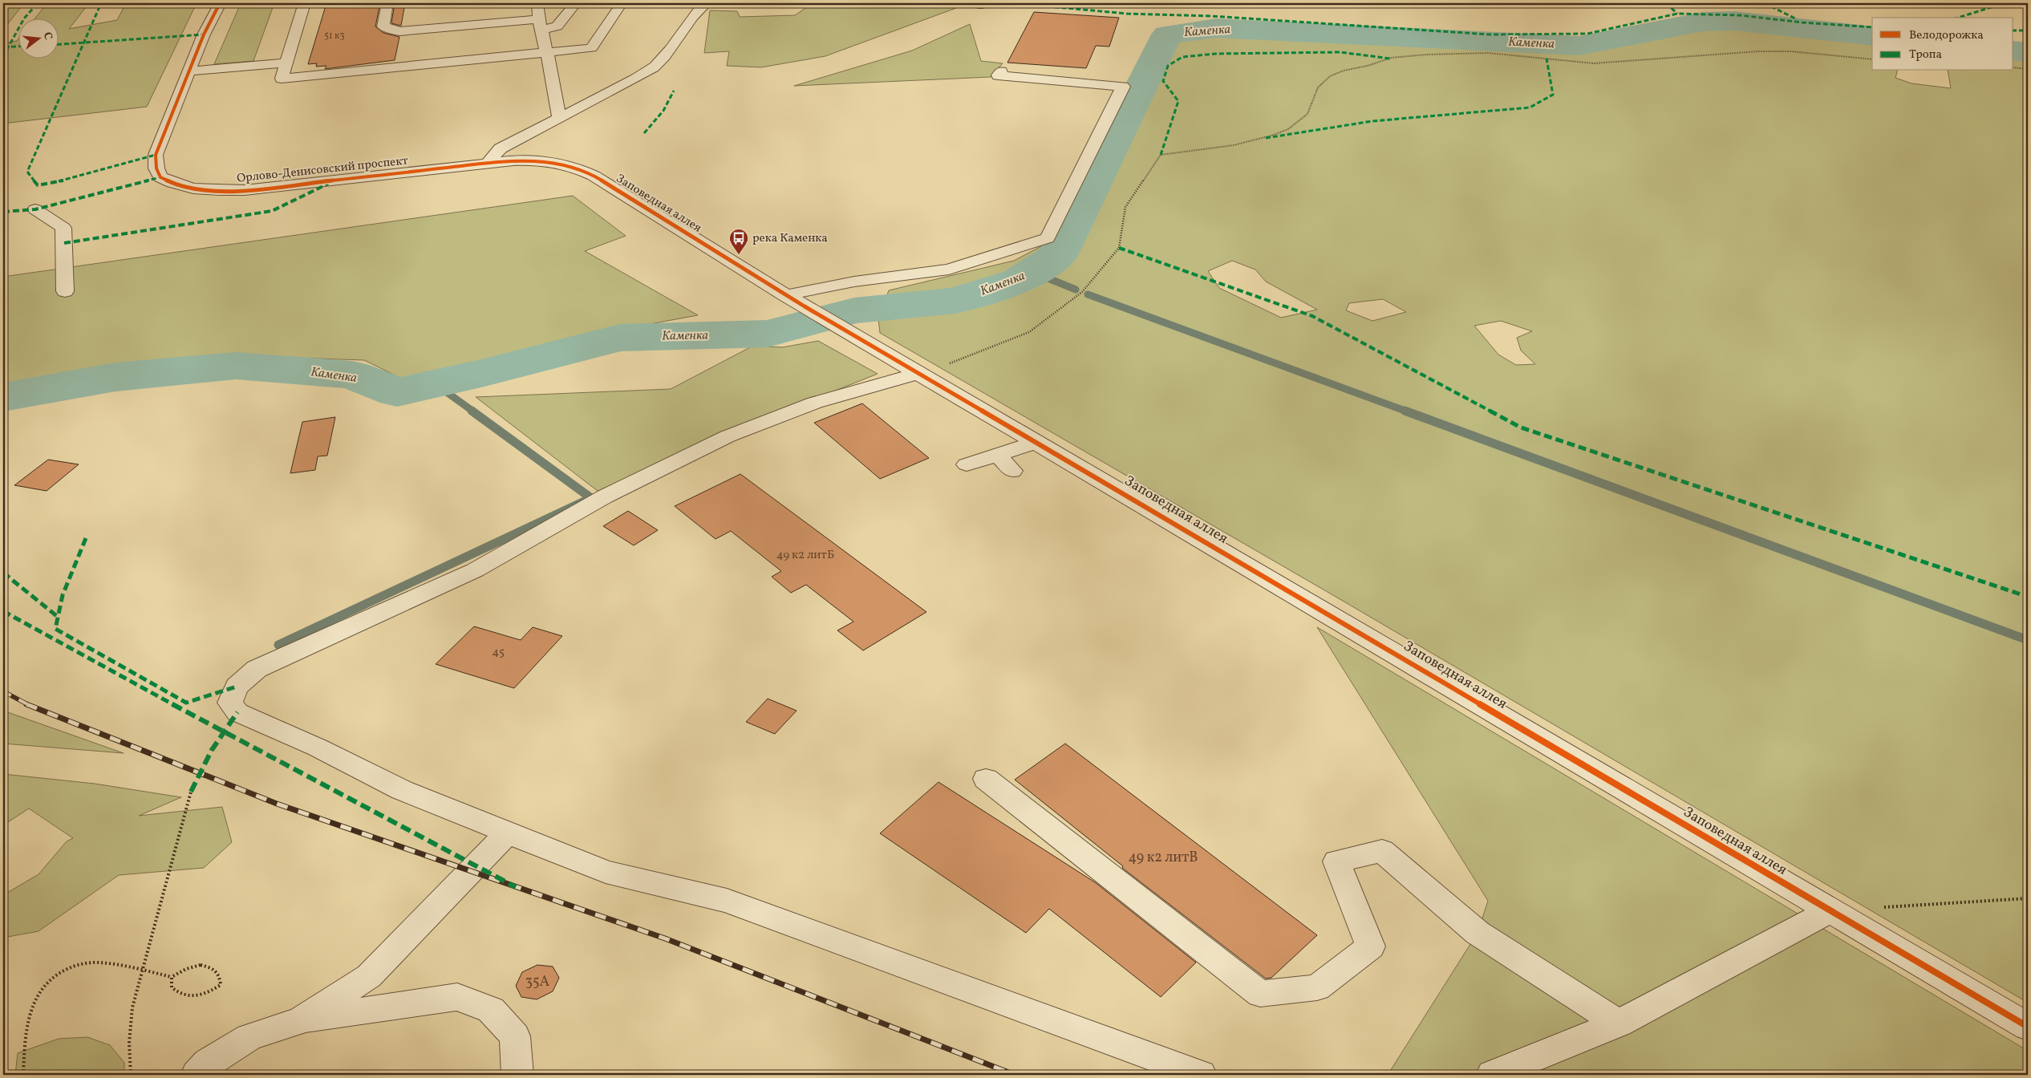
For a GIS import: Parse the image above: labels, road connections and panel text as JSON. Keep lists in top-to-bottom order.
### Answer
{
  "streets": {
    "street": ["Орлово-Денисовский проспект", "Заповедная аллея"]
  },
  "crossings": [
    ["Орлово-Денисовский проспект", "Заповедная аллея"]
  ],
  "water": ["Каменка"],
  "places": {
    "bus stop": ["река Каменка"]
  },
  "house_numbers": [
    "51 к3",
    "49 к2 литБ",
    "45",
    "49 к2 литВ",
    "35А"
  ],
  "legend": ["Велодорожка", "Тропа"],
  "north": "right"
}
